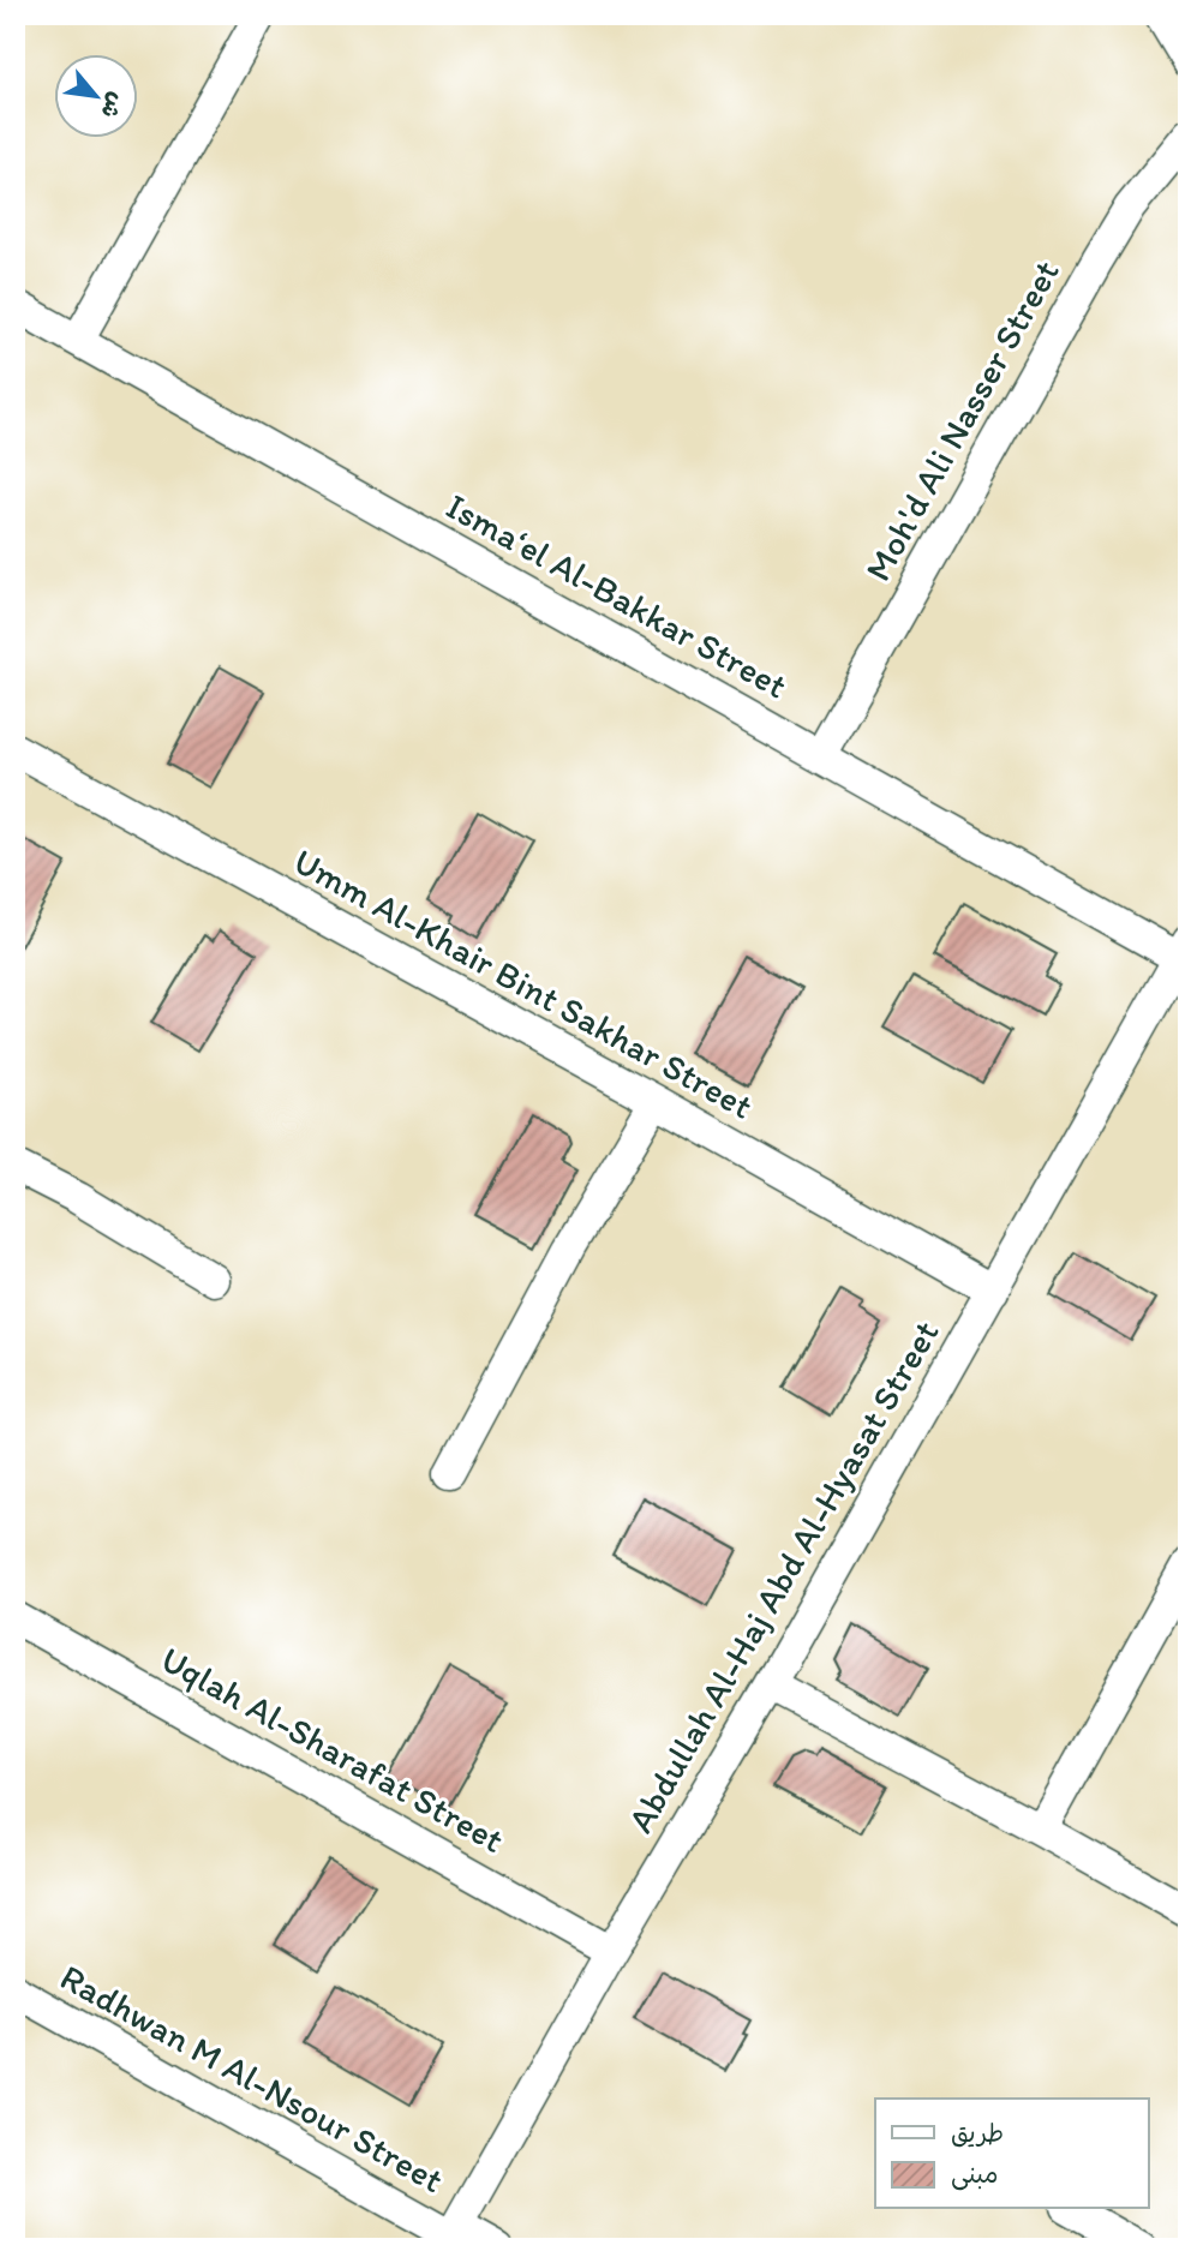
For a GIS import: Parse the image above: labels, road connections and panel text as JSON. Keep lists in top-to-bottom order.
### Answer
{
  "streets": {
    "street": [
      "Moh'd Ali Nasser Street",
      "Isma‘el Al-Bakkar Street",
      "Umm Al-Khair Bint Sakhar Street",
      "Abdullah Al-Haj Abd Al-Hyasat Street",
      "Uqlah Al-Sharafat Street",
      "Radhwan M Al-Nsour Street"
    ]
  },
  "crossings": [
    ["Moh'd Ali Nasser Street", "Isma‘el Al-Bakkar Street"],
    ["Isma‘el Al-Bakkar Street", "Abdullah Al-Haj Abd Al-Hyasat Street"],
    ["Umm Al-Khair Bint Sakhar Street", "Abdullah Al-Haj Abd Al-Hyasat Street"],
    ["Abdullah Al-Haj Abd Al-Hyasat Street", "Uqlah Al-Sharafat Street"],
    ["Abdullah Al-Haj Abd Al-Hyasat Street", "Radhwan M Al-Nsour Street"]
  ],
  "legend": ["طريق", "مبنى"],
  "north": "bottom right"
}
